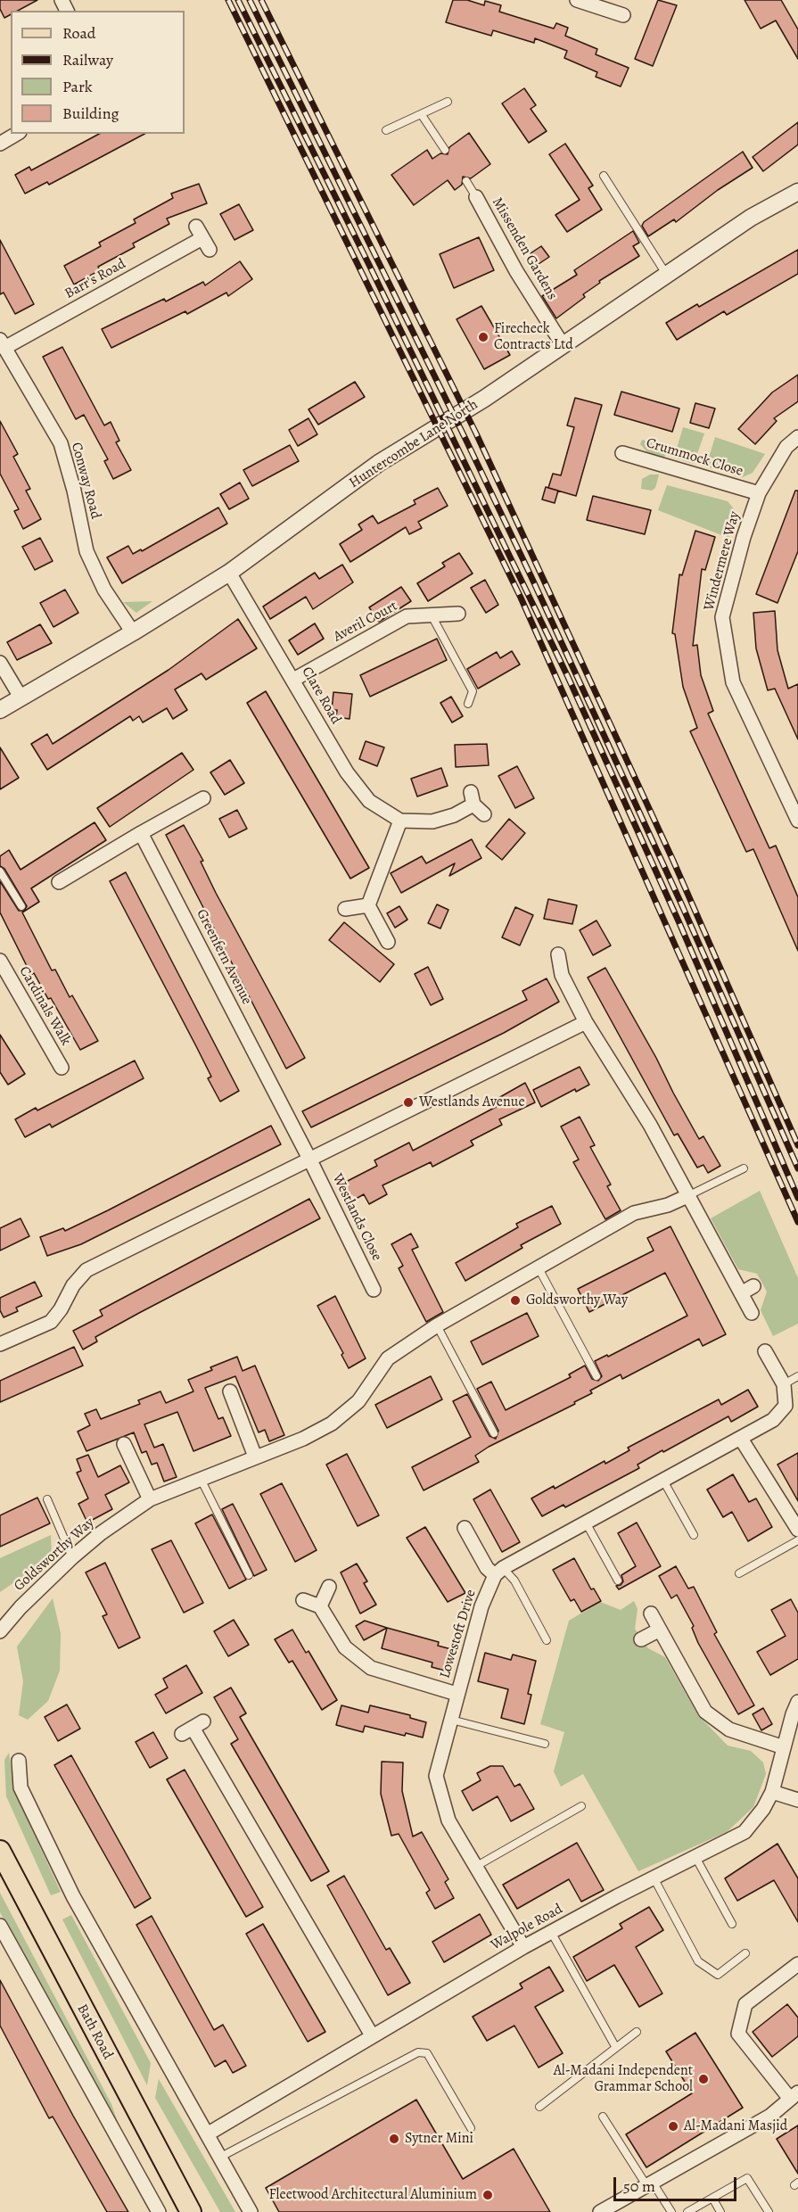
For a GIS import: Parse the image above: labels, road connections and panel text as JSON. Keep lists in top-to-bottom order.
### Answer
{
  "streets": {
    "main road": ["Bath Road"],
    "street": [
      "Missenden Gardens",
      "Barr's Road",
      "Huntercombe Lane North",
      "Crummock Close",
      "Conway Road",
      "Windermere Way",
      "Averil Court",
      "Clare Road",
      "Greenfern Avenue",
      "Cardinals Walk",
      "Westlands Close",
      "Goldsworthy Way",
      "Lowestoft Drive",
      "Walpole Road"
    ]
  },
  "crossings": [
    ["Missenden Gardens", "Huntercombe Lane North"],
    ["Barr's Road", "Conway Road"],
    ["Huntercombe Lane North", "Conway Road"],
    ["Huntercombe Lane North", "Clare Road"],
    ["Crummock Close", "Windermere Way"],
    ["Averil Court", "Clare Road"],
    ["Greenfern Avenue", "Westlands Close"],
    ["Lowestoft Drive", "Walpole Road"]
  ],
  "places": [
    "Firecheck Contracts Ltd",
    "Westlands Avenue",
    "Goldsworthy Way",
    "Al-Madani Independent Grammar School",
    "Al-Madani Masjid",
    "Sytner Mini",
    "Fleetwood Architectural Aluminium"
  ],
  "legend": [
    "Road",
    "Railway",
    "Park",
    "Building"
  ],
  "scale_bar": "50 m"
}
